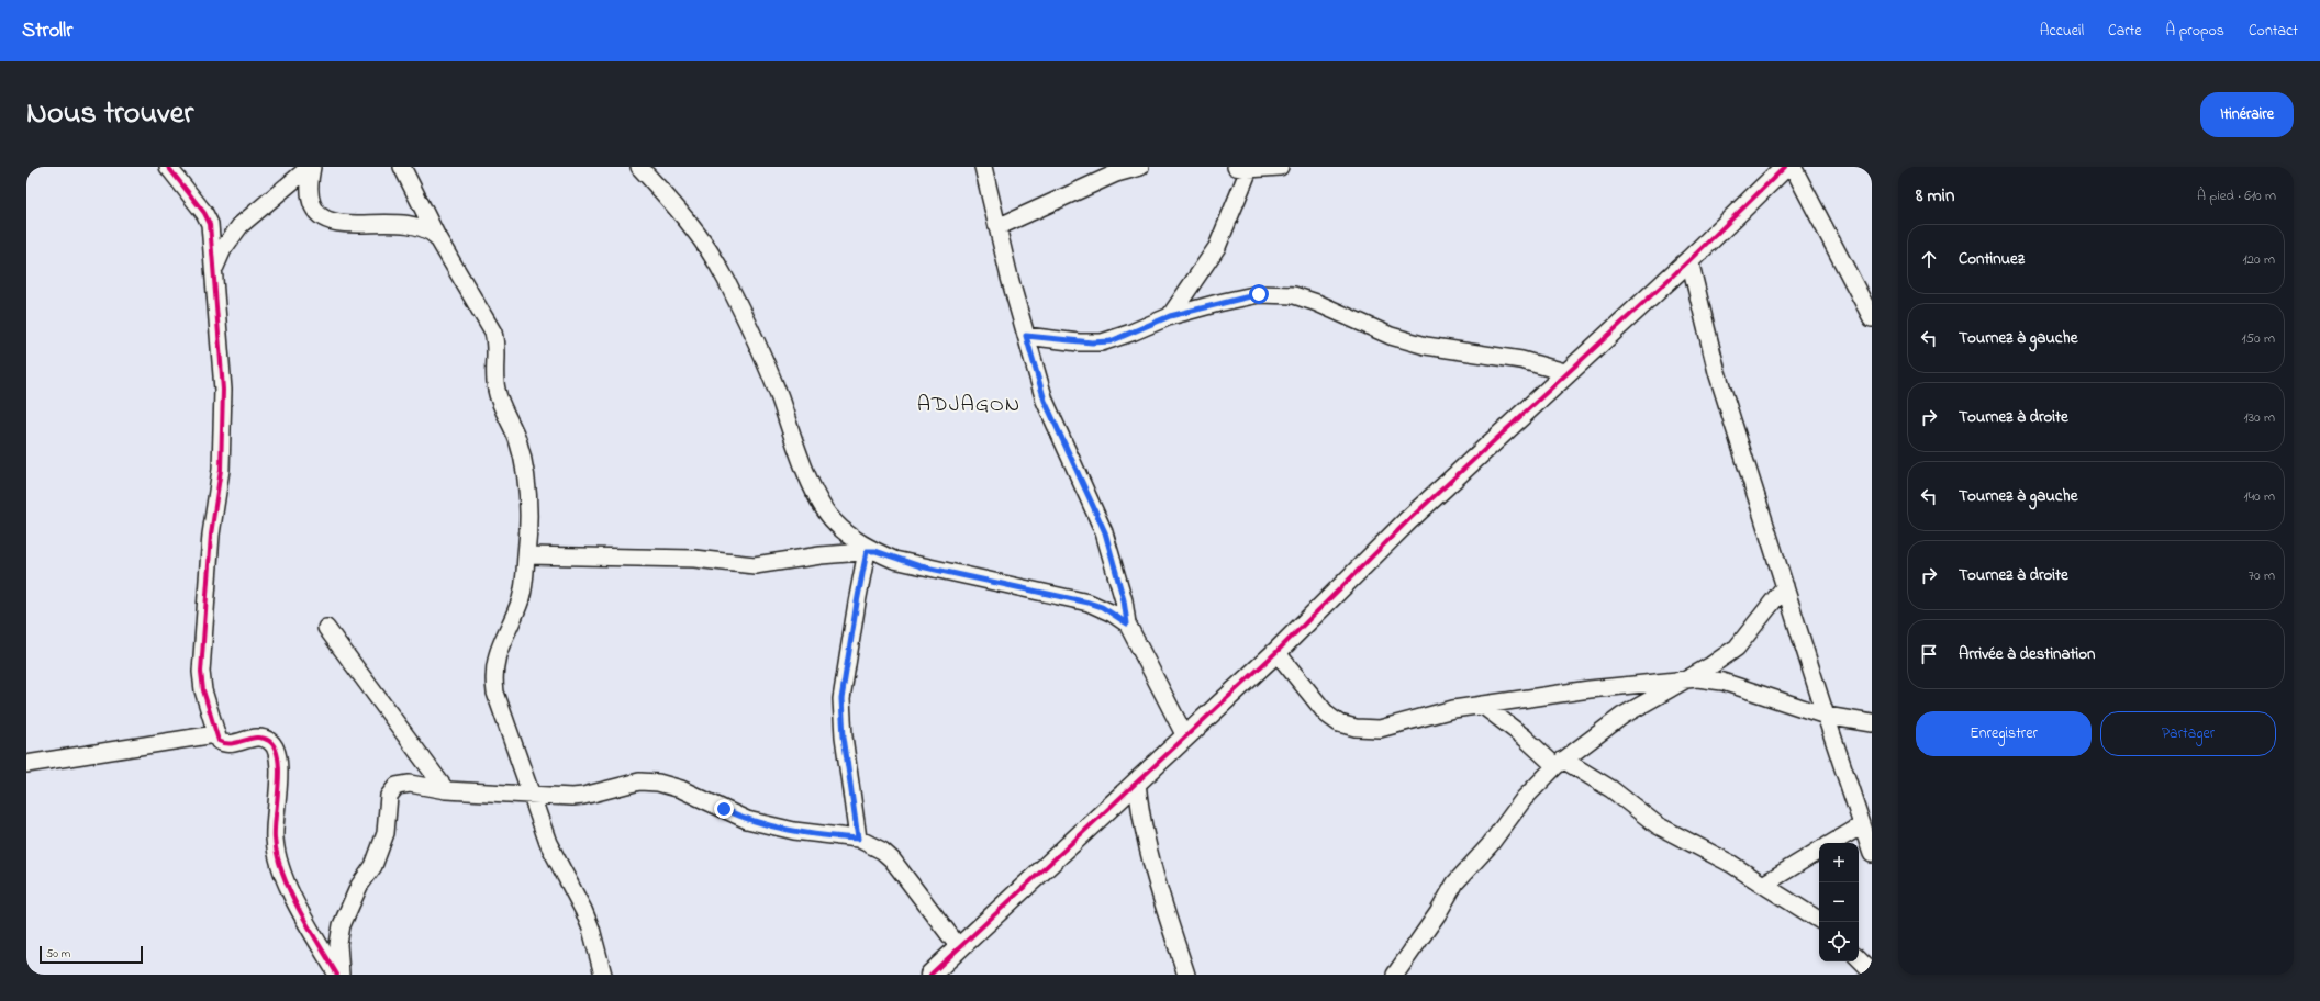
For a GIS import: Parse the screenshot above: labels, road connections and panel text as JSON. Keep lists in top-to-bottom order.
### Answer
{
  "districts": ["ADJAGON"],
  "scale_bar": "50 m",
  "page": {
    "header": "Strollr",
    "nav": [
      "Accueil",
      "Carte",
      "À propos",
      "Contact"
    ],
    "title": "Nous trouver",
    "buttons": [
      "Itinéraire",
      ["Enregistrer", "Partager"]
    ],
    "heading": ["8 min", "À pied · 610 m"],
    "list": [
      ["Continuez", "120 m"],
      ["Tournez à gauche", "150 m"],
      ["Tournez à droite", "130 m"],
      ["Tournez à gauche", "140 m"],
      ["Tournez à droite", "70 m"],
      "Arrivée à destination"
    ],
    "map_buttons": ["+", "−"],
    "scale": "50 m"
  }
}
